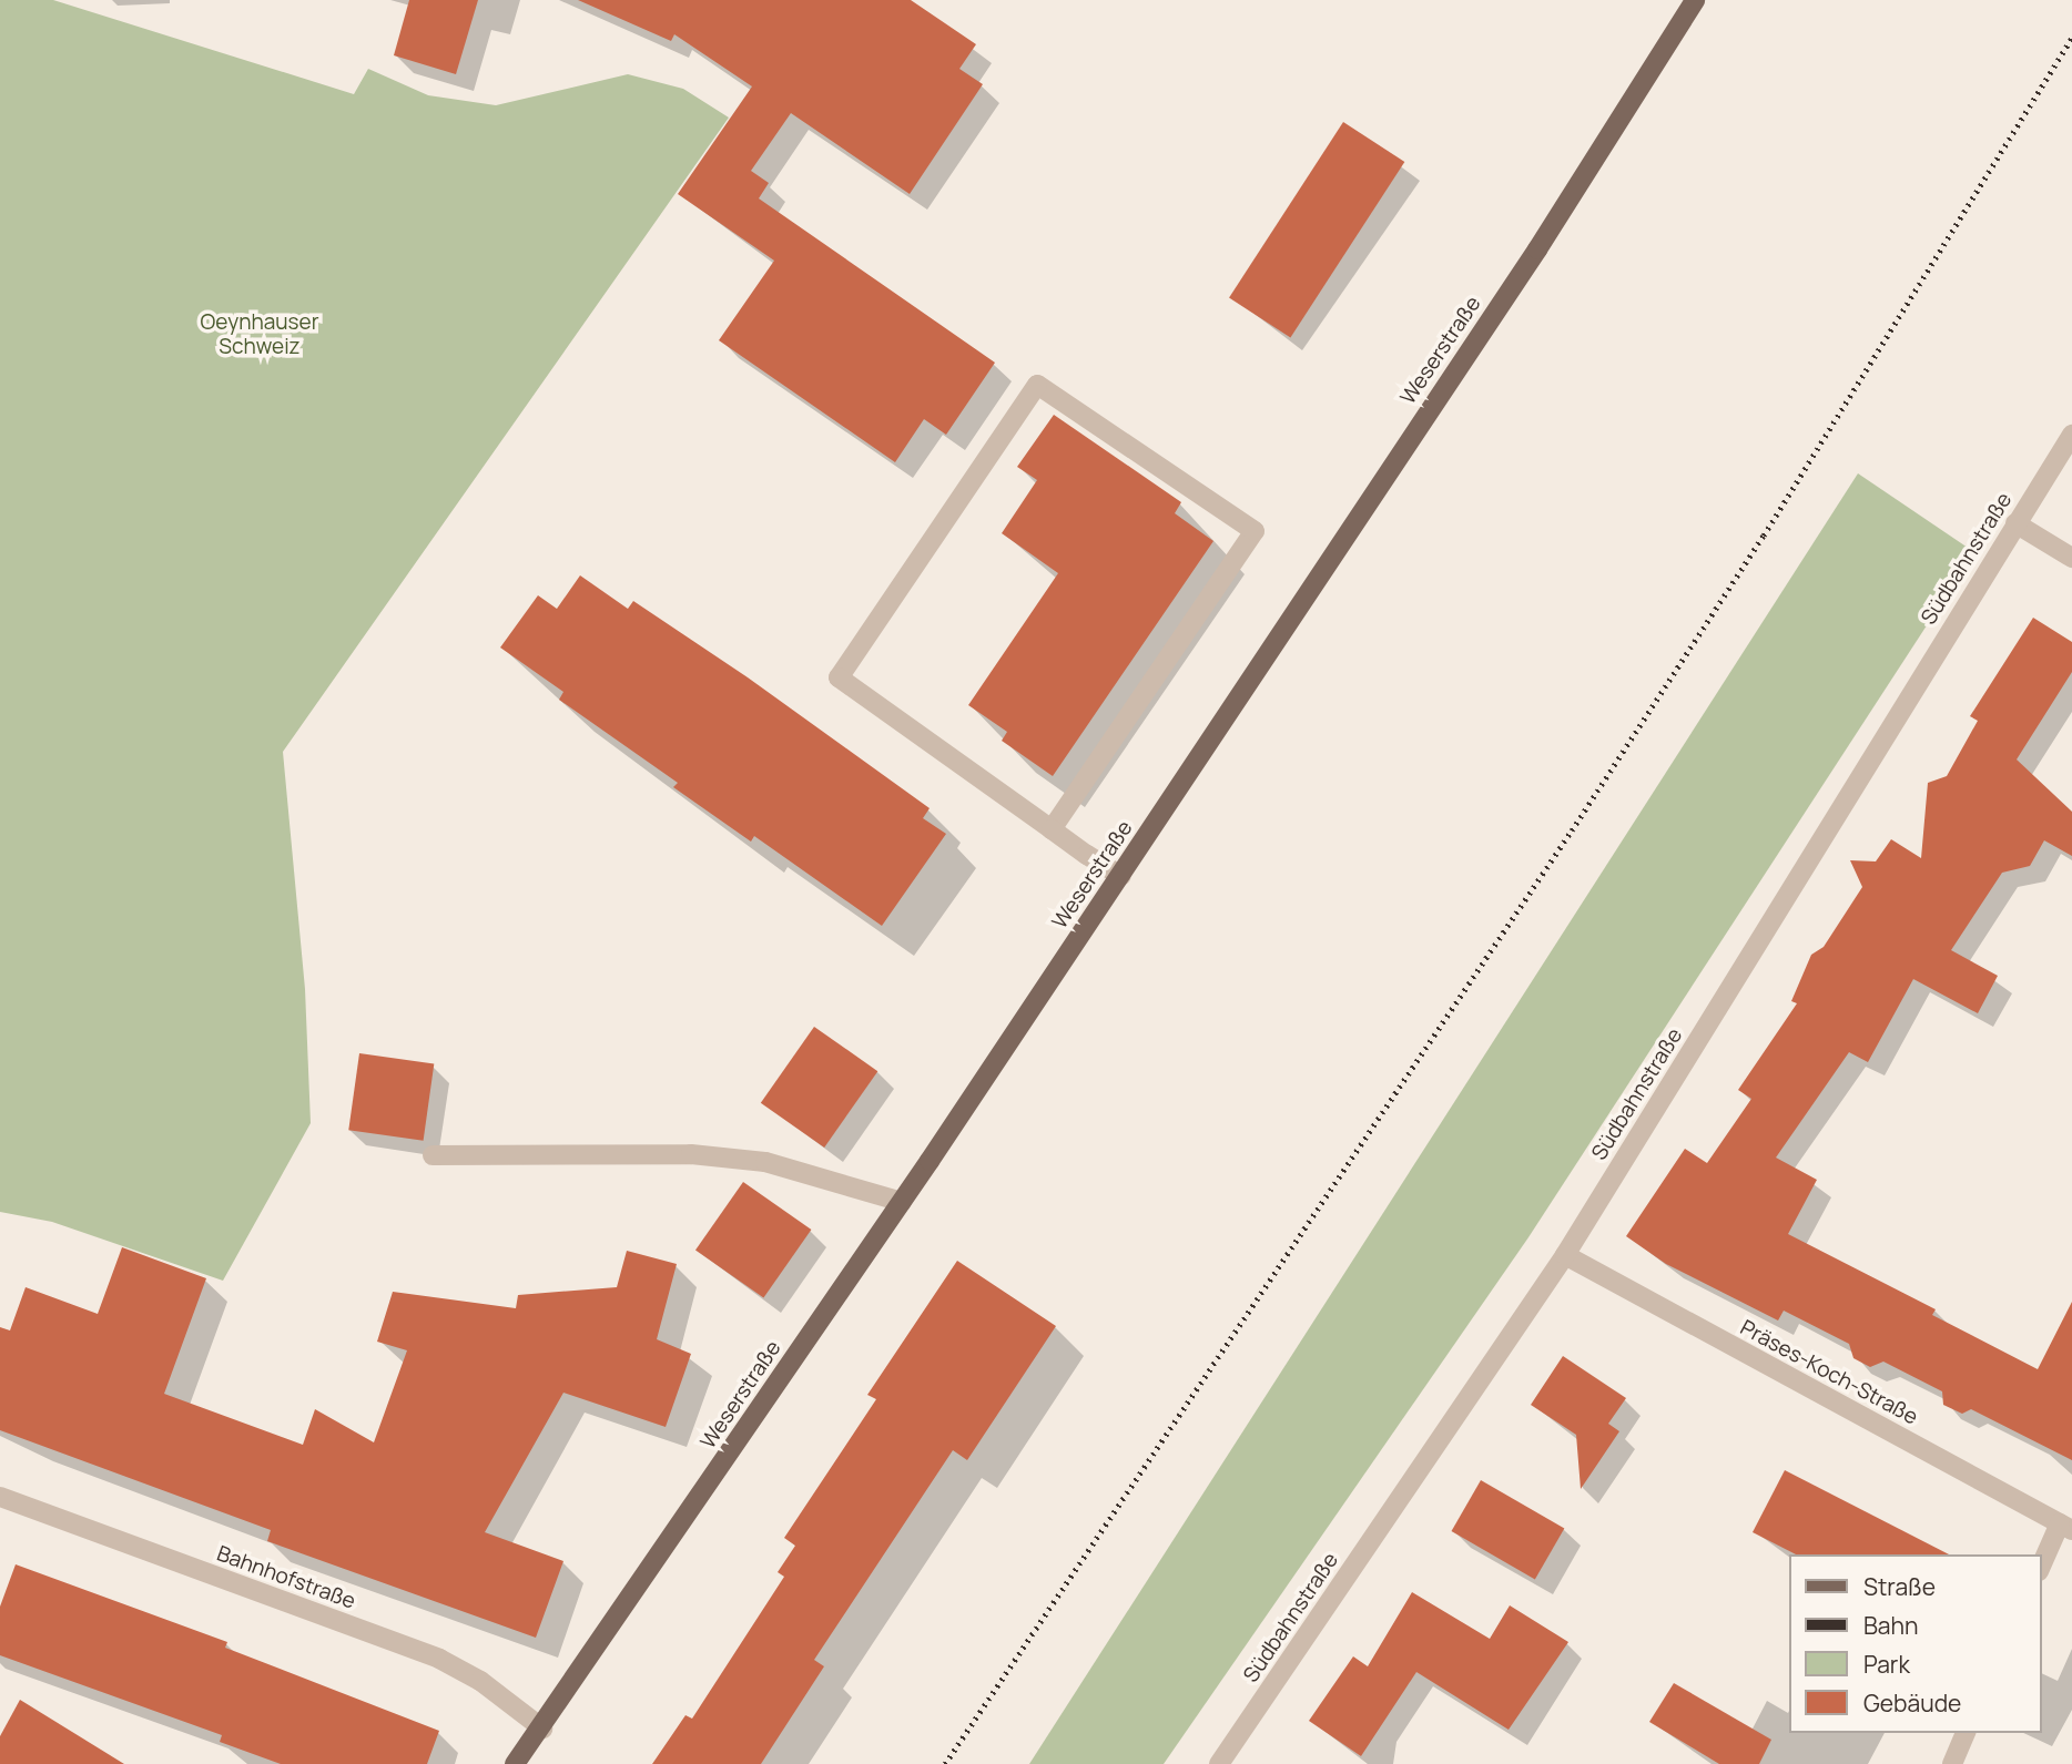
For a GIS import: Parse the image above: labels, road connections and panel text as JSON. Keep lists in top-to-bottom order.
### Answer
{
  "streets": {
    "main road": ["Weserstraße"],
    "street": ["Südbahnstraße", "Präses-Koch-Straße", "Bahnhofstraße"]
  },
  "crossings": [
    ["Weserstraße", "Bahnhofstraße"],
    ["Südbahnstraße", "Präses-Koch-Straße"]
  ],
  "parks": ["Oeynhauser Schweiz"],
  "legend": [
    "Straße",
    "Bahn",
    "Park",
    "Gebäude"
  ]
}
